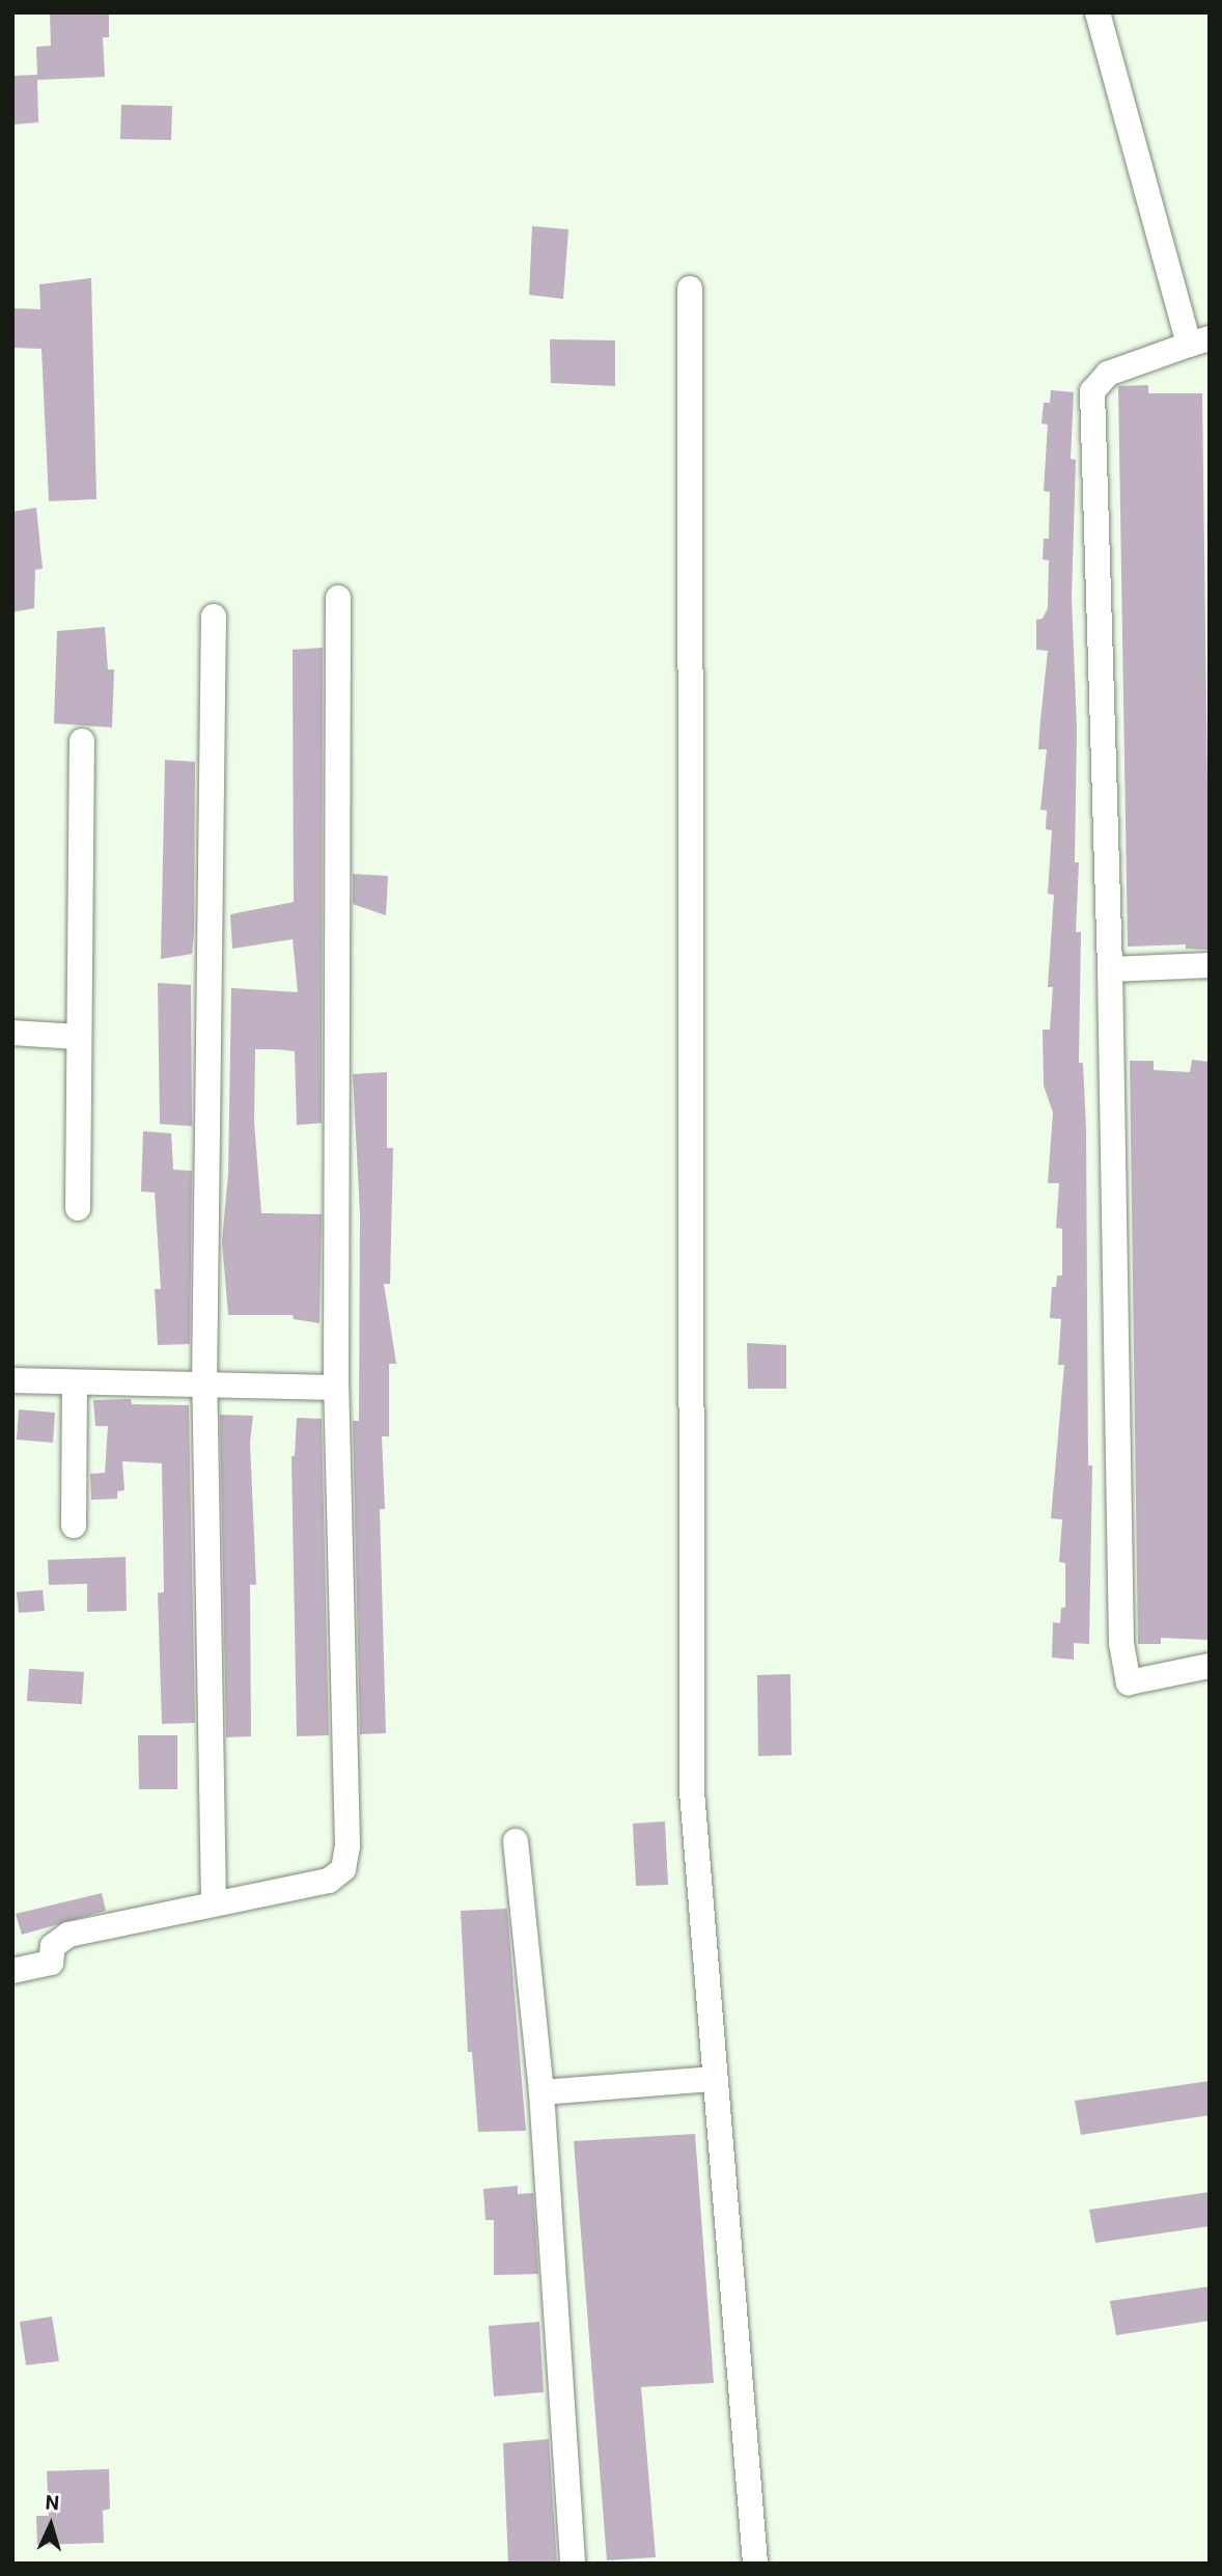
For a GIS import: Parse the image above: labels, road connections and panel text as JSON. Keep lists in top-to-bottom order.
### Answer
{
  "north": "top"
}
